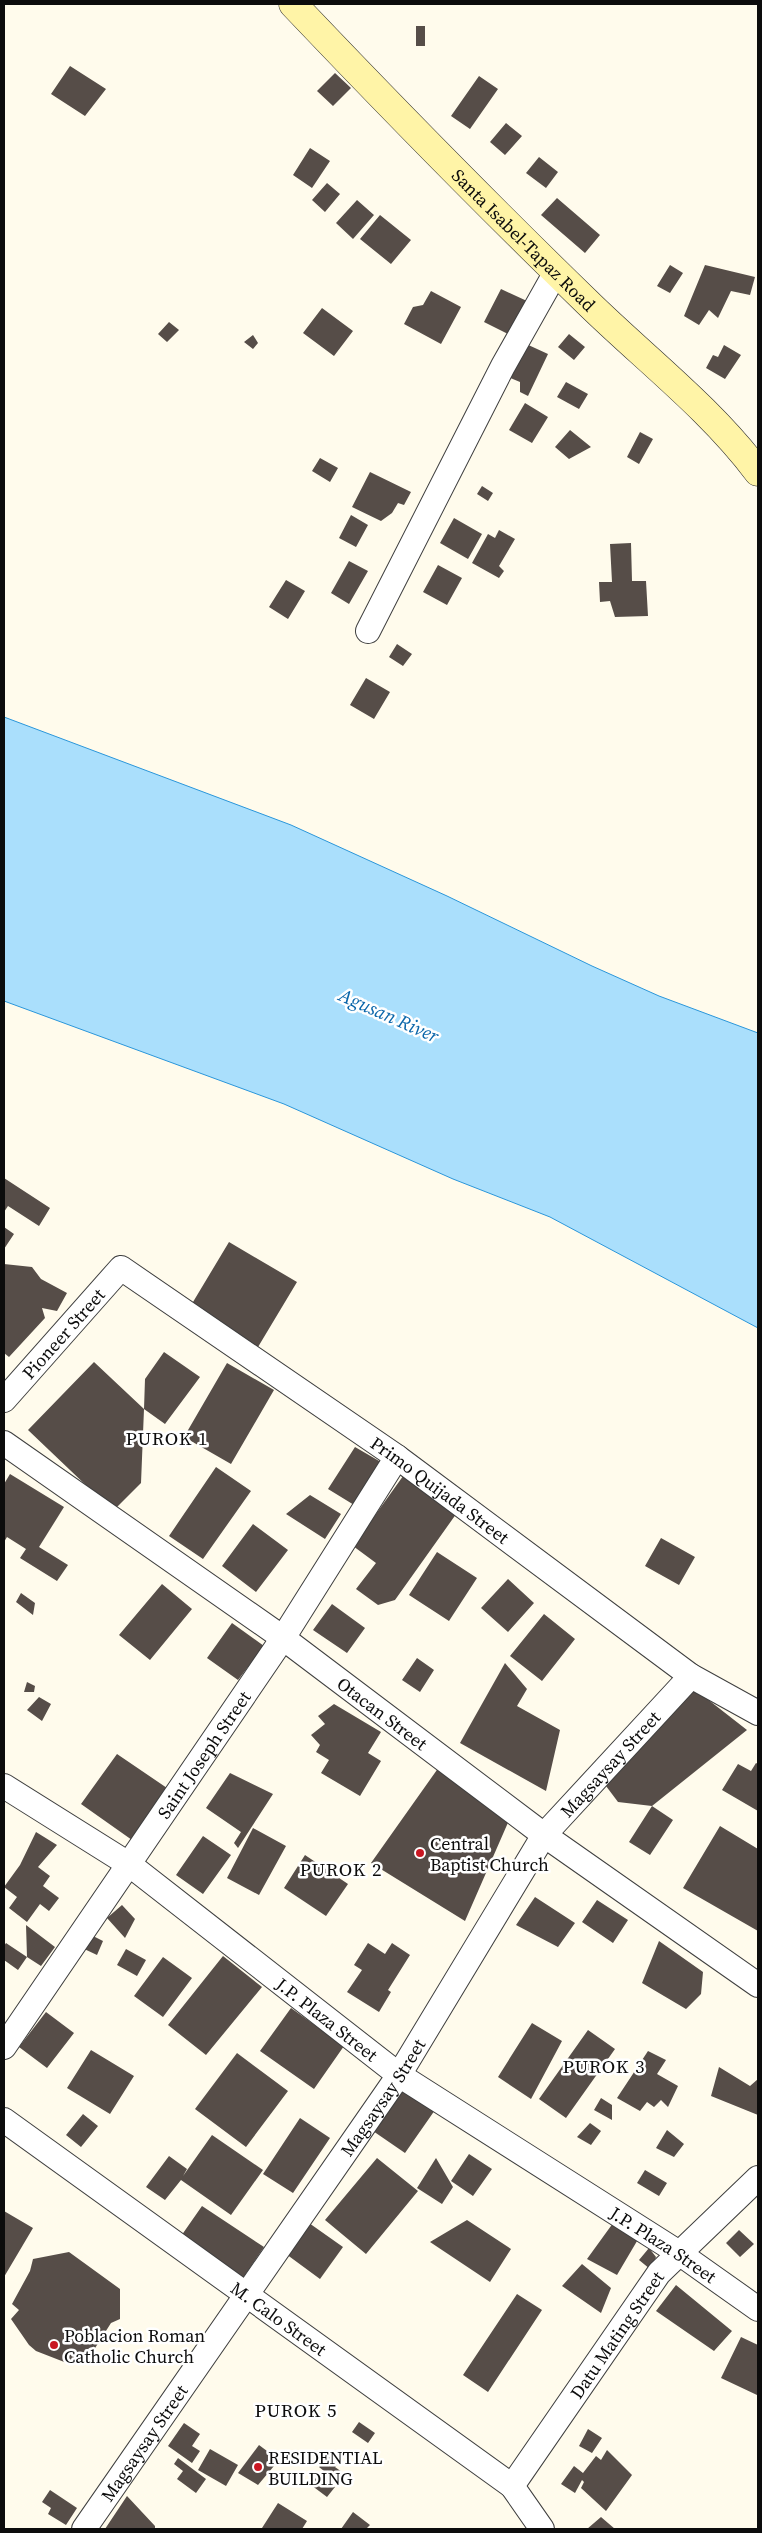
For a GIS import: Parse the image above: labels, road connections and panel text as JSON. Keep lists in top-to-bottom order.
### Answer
{
  "streets": {
    "street": [
      "Santa Isabel-Tapaz Road",
      "Pioneer Street",
      "Primo Quijada Street",
      "Otacan Street",
      "Saint Joseph Street",
      "Magsaysay Street",
      "J.P. Plaza Street",
      "M. Calo Street",
      "Datu Mating Street"
    ]
  },
  "crossings": [
    ["Pioneer Street", "Primo Quijada Street"],
    ["Primo Quijada Street", "Saint Joseph Street"],
    ["Primo Quijada Street", "Magsaysay Street"],
    ["Otacan Street", "Saint Joseph Street"],
    ["Otacan Street", "Magsaysay Street"],
    ["Saint Joseph Street", "J.P. Plaza Street"],
    ["Magsaysay Street", "J.P. Plaza Street"],
    ["Magsaysay Street", "M. Calo Street"],
    ["J.P. Plaza Street", "Datu Mating Street"],
    ["M. Calo Street", "Datu Mating Street"]
  ],
  "districts": [
    "PUROK 1",
    "PUROK 2",
    "PUROK 3",
    "PUROK 5"
  ],
  "water": ["Agusan River"],
  "places": ["Central Baptist Church", "Poblacion Roman Catholic Church", "RESIDENTIAL BUILDING"]
}
